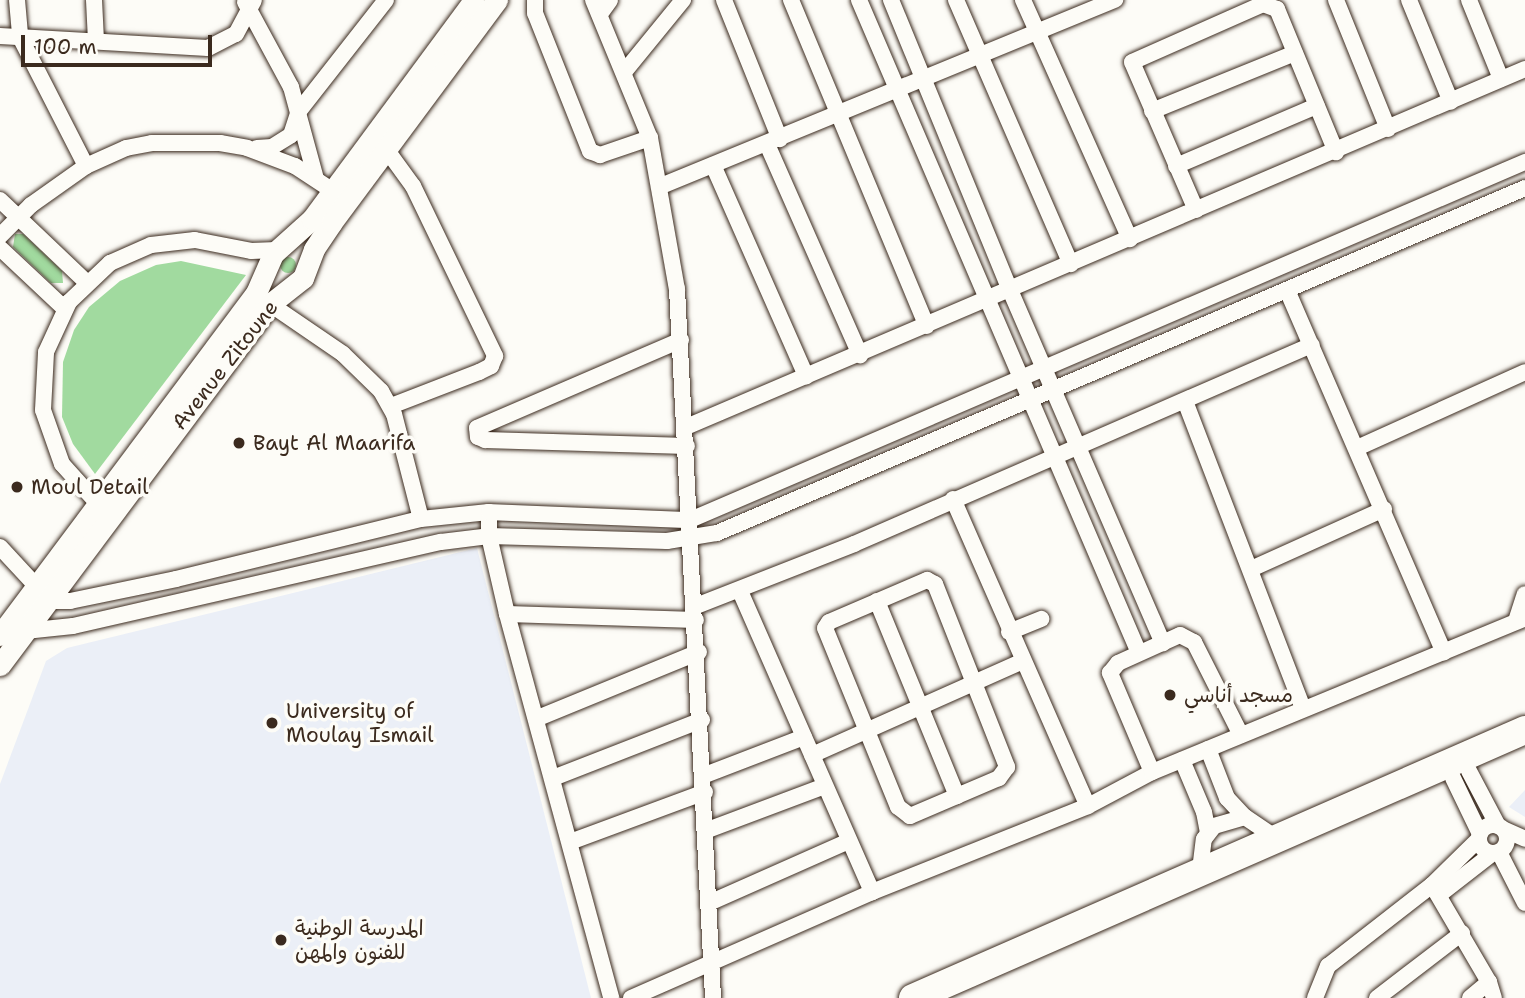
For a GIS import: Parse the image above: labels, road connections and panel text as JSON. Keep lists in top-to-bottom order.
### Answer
{
  "streets": {
    "main road": ["Avenue Zitoune"]
  },
  "places": [
    "Bayt Al Maarifa",
    "Moul Detail",
    "مسجد أناسي",
    "University of Moulay Ismail",
    "المدرسة الوطنية للفنون والمهن"
  ],
  "scale_bar": "100 m"
}
